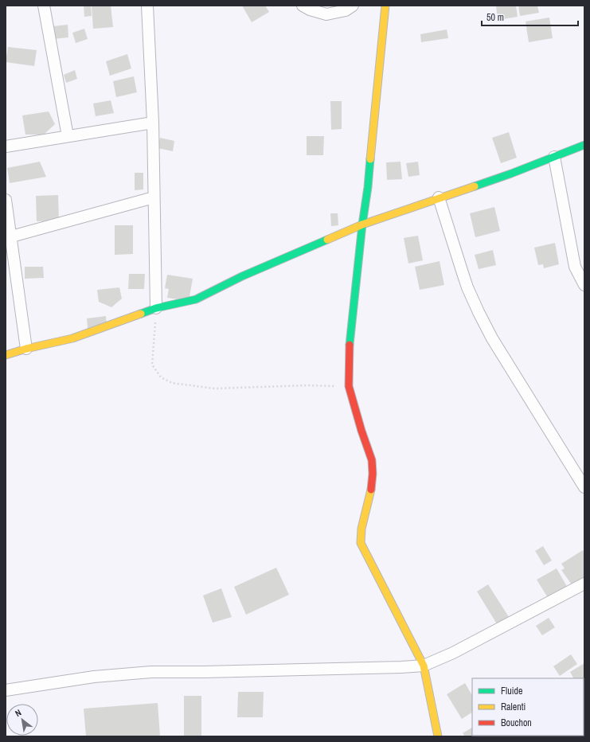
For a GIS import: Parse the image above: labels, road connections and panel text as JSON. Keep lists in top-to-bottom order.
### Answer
{
  "legend": ["Fluide", "Ralenti", "Bouchon"],
  "scale_bar": "50 m",
  "north": "top left"
}
